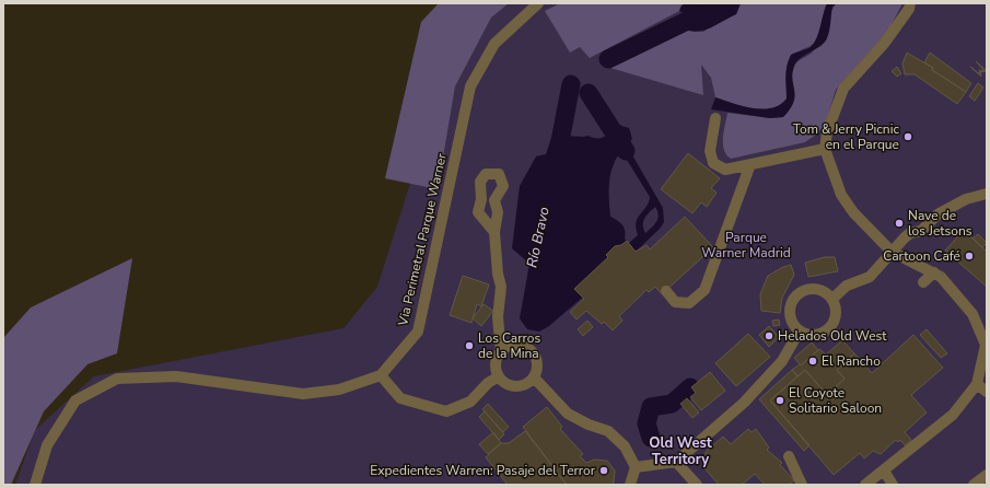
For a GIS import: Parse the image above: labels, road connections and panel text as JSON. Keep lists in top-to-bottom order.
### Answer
{
  "streets": {
    "street": ["Via Perimetral Parque Warner"]
  },
  "districts": ["Old West Territory"],
  "water": ["Río Bravo"],
  "parks": ["Parque Warner Madrid"],
  "places": [
    "Tom & Jerry Picnic en el Parque",
    "Nave de los Jetsons",
    "Cartoon Café",
    "Helados Old West",
    "Los Carros de la Mina",
    "El Rancho",
    "El Coyote Solitario Saloon",
    "Expedientes Warren: Pasaje del Terror"
  ]
}
